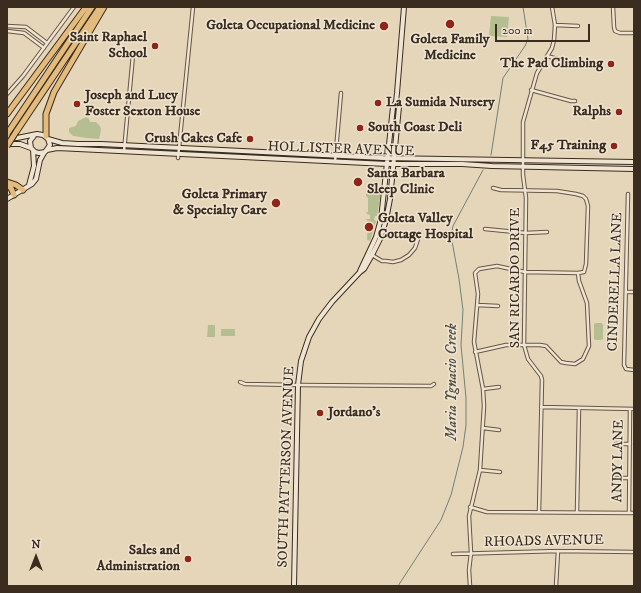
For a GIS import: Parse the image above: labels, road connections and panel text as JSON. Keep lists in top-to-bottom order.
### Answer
{
  "streets": {
    "main road": ["HOLLISTER AVENUE", "SOUTH PATTERSON AVENUE"],
    "street": [
      "SAN RICARDO DRIVE",
      "CINDERELLA LANE",
      "ANDY LANE",
      "RHOADS AVENUE"
    ]
  },
  "crossings": [
    ["HOLLISTER AVENUE", "SAN RICARDO DRIVE"],
    ["HOLLISTER AVENUE", "SOUTH PATTERSON AVENUE"]
  ],
  "water": ["Maria Ygnacio Creek"],
  "places": [
    "Goleta Family Medicine",
    "Goleta Occupational Medicine",
    "Saint Raphael School",
    "The Pad Climbing",
    "La Sumida Nursery",
    "Joseph and Lucy Foster Sexton House",
    "Ralphs",
    "South Coast Deli",
    "Crush Cakes Cafe",
    "F45 Training",
    "Santa Barbara Sleep Clinic",
    "Goleta Primary & Specialty Care",
    "Goleta Valley Cottage Hospital",
    "Jordano's",
    "Sales and Administration"
  ],
  "scale_bar": "200 m",
  "north": "top"
}
